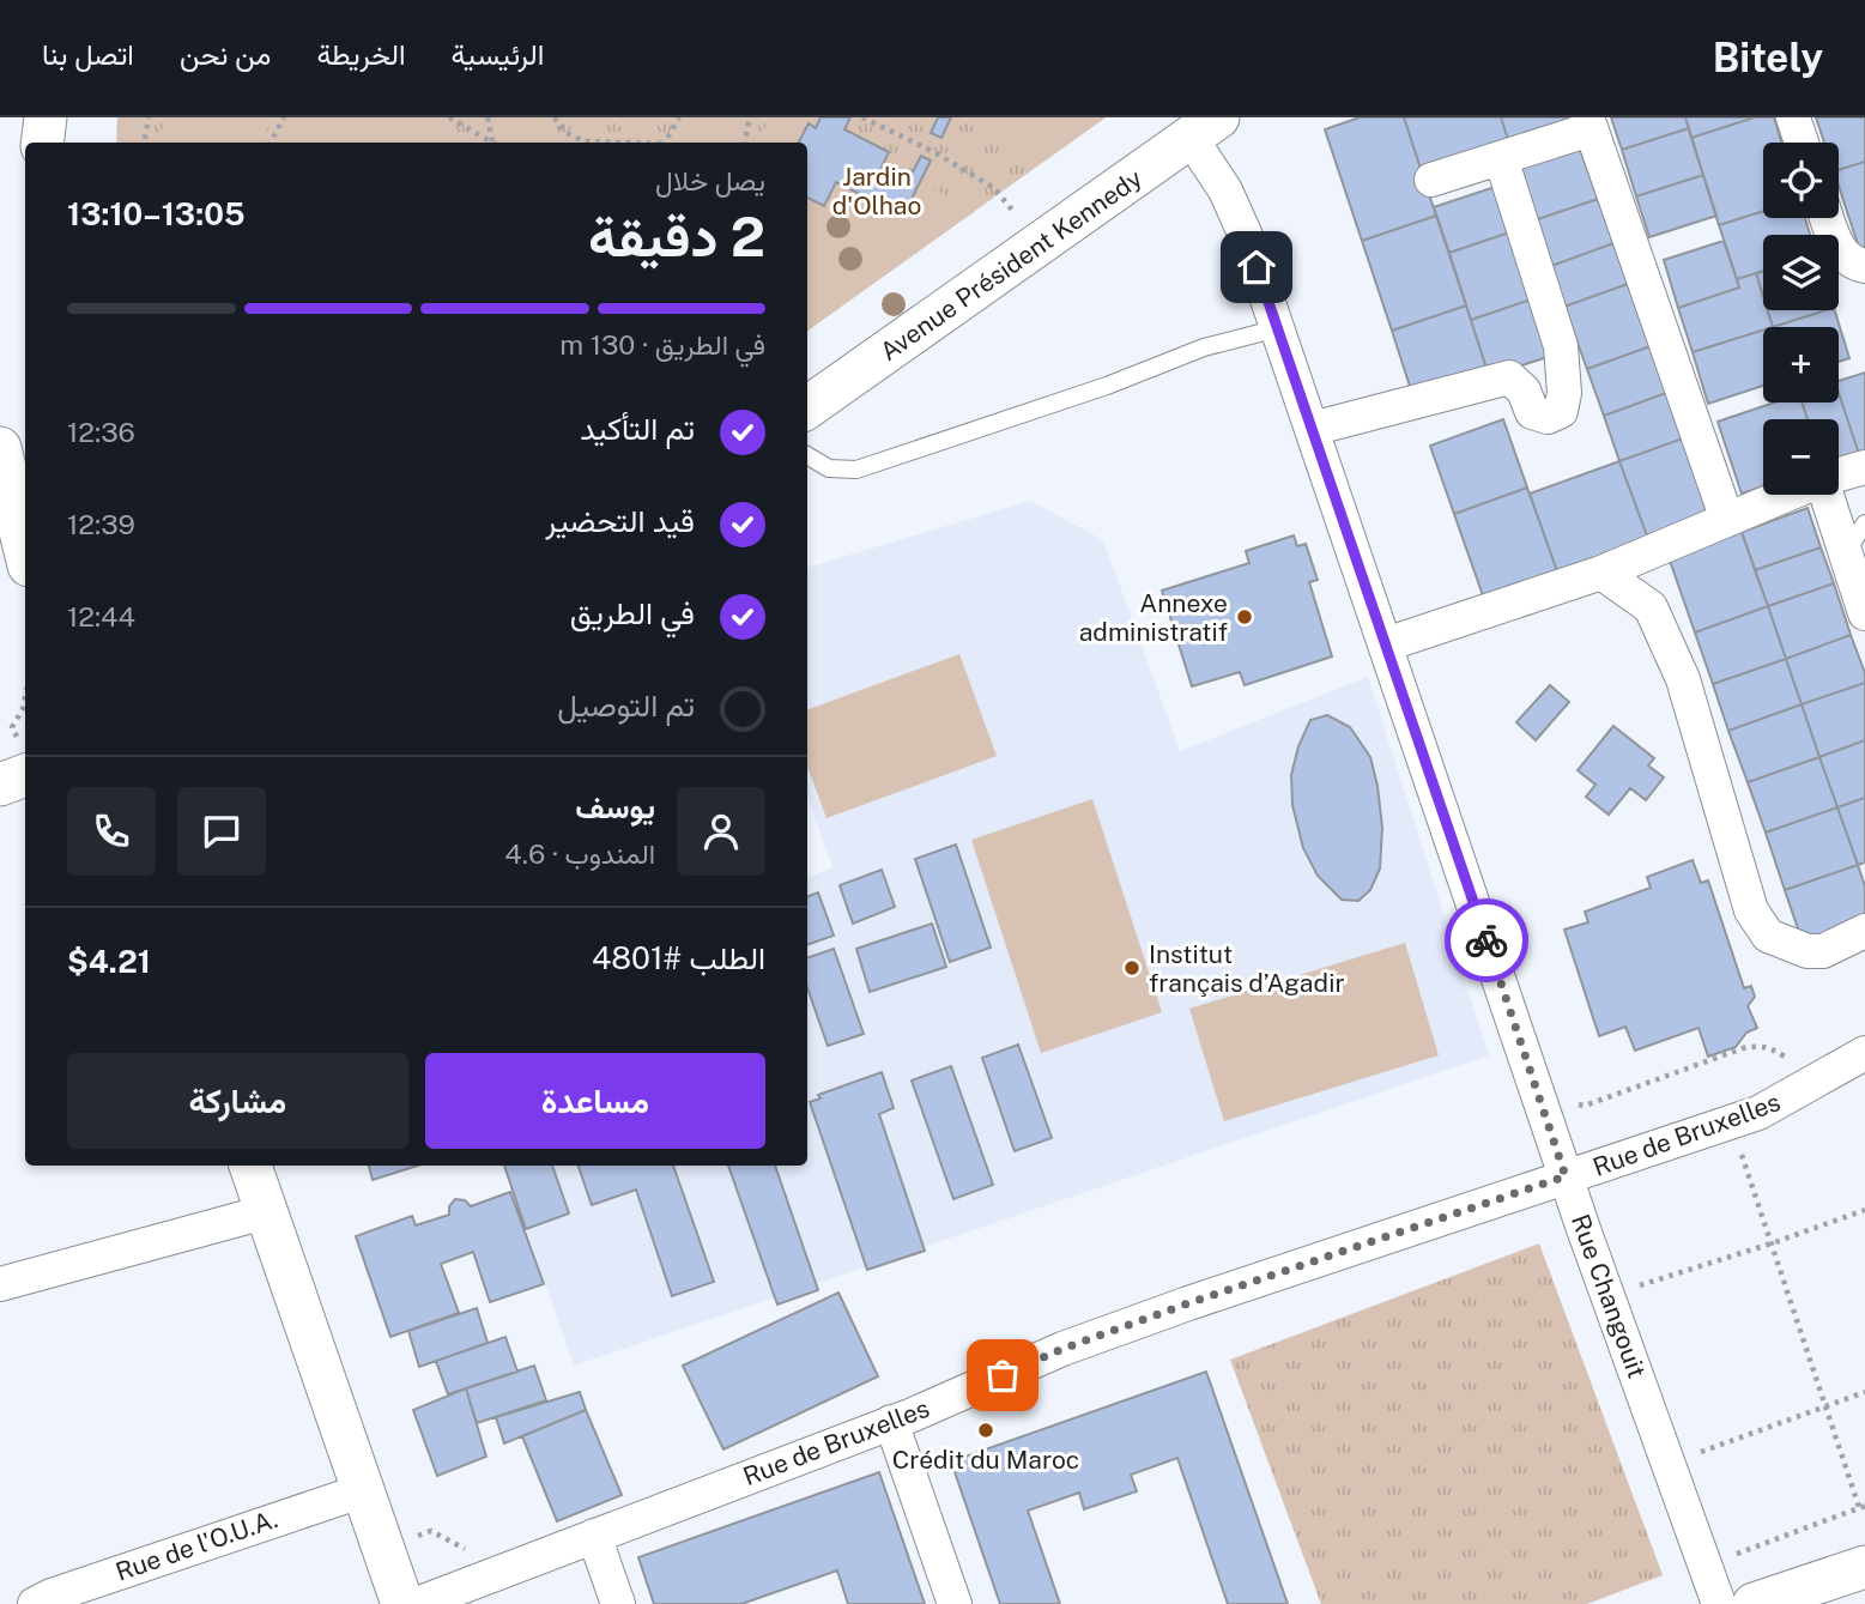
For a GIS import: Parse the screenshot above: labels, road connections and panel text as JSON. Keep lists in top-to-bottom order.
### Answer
{
  "streets": {
    "street": [
      "Avenue Président Kennedy",
      "Rue de Bruxelles",
      "Rue Changouit",
      "Rue de l'O.U.A."
    ]
  },
  "crossings": [
    ["Avenue Président Kennedy", "Rue Changouit"],
    ["Rue de Bruxelles", "Rue Changouit"]
  ],
  "parks": ["Jardin d'Olhao"],
  "places": ["Annexe administratif", "Institut français d’Agadir", "Crédit du Maroc"],
  "page": {
    "header": "Bitely",
    "nav": [
      "الرئيسية",
      "الخريطة",
      "من نحن",
      "اتصل بنا"
    ],
    "map_buttons": ["+", "−"],
    "heading": ["2 دقيقة", "يصل خلال", "13:05–13:10"],
    "panel": [
      "يوسف",
      "المندوب · 4.6",
      "الطلب #4801",
      "$4.21"
    ],
    "bar": "في الطريق · 130 m",
    "list": [
      ["تم التأكيد", "12:36"],
      ["قيد التحضير", "12:39"],
      ["في الطريق", "12:44"],
      "تم التوصيل"
    ],
    "buttons": ["مساعدة", "مشاركة"]
  }
}
